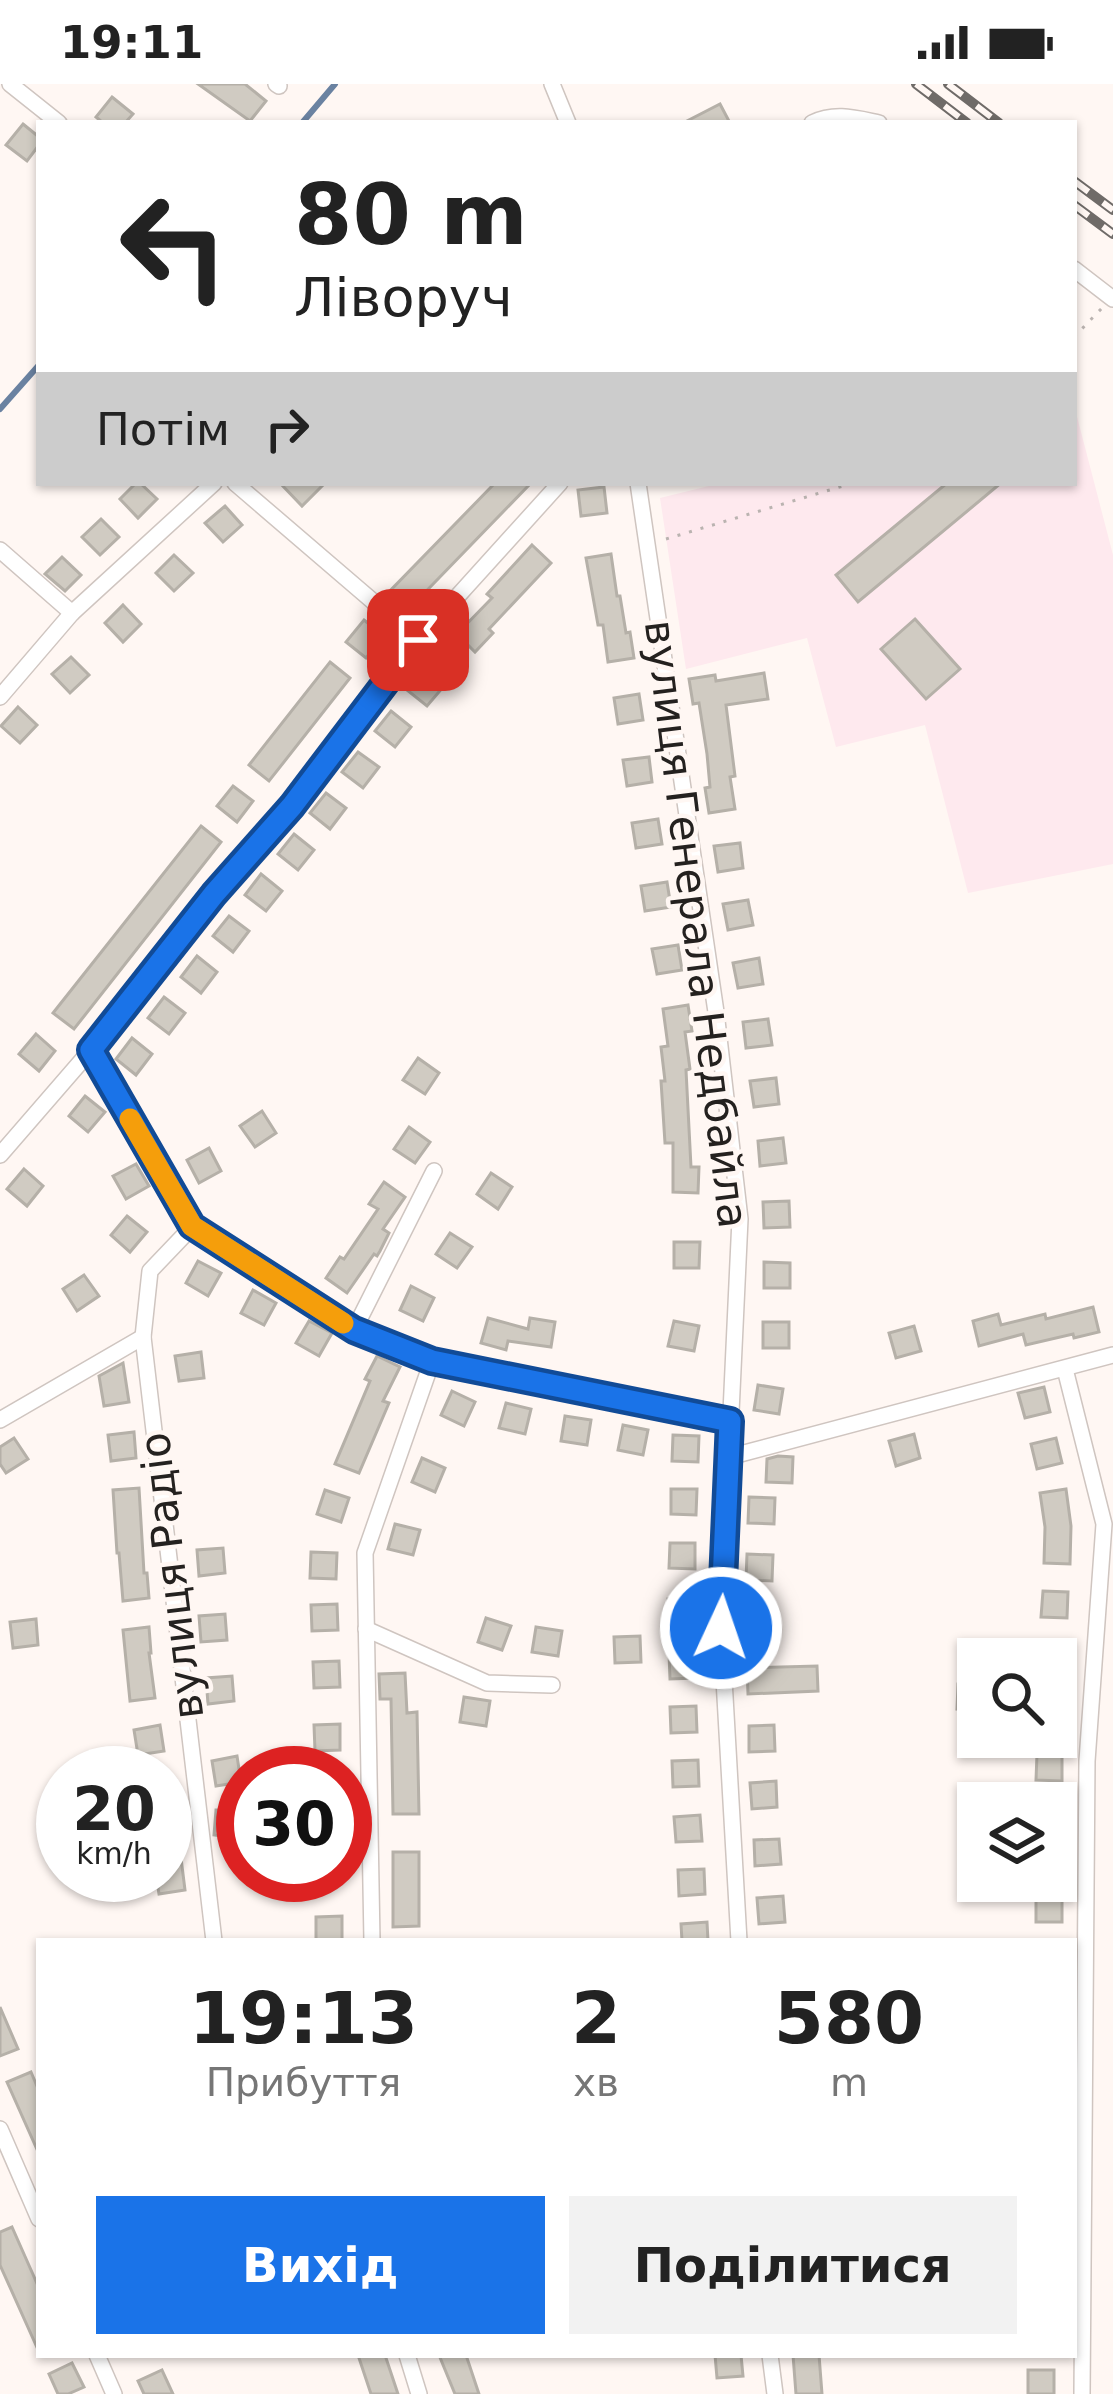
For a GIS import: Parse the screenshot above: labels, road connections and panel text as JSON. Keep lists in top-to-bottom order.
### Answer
{
  "streets": {
    "street": ["вулиця Генерала Недбайла", "вулиця Радіо"]
  },
  "page": {
    "status": "19:11",
    "turn": ["80 m", "Ліворуч"],
    "then": "Потім",
    "speed": "20 km/h",
    "limit": "30",
    "eta": [
      "19:13",
      "Прибуття",
      "2",
      "хв",
      "580",
      "m"
    ],
    "buttons": ["Вихід", "Поділитися"]
  }
}
